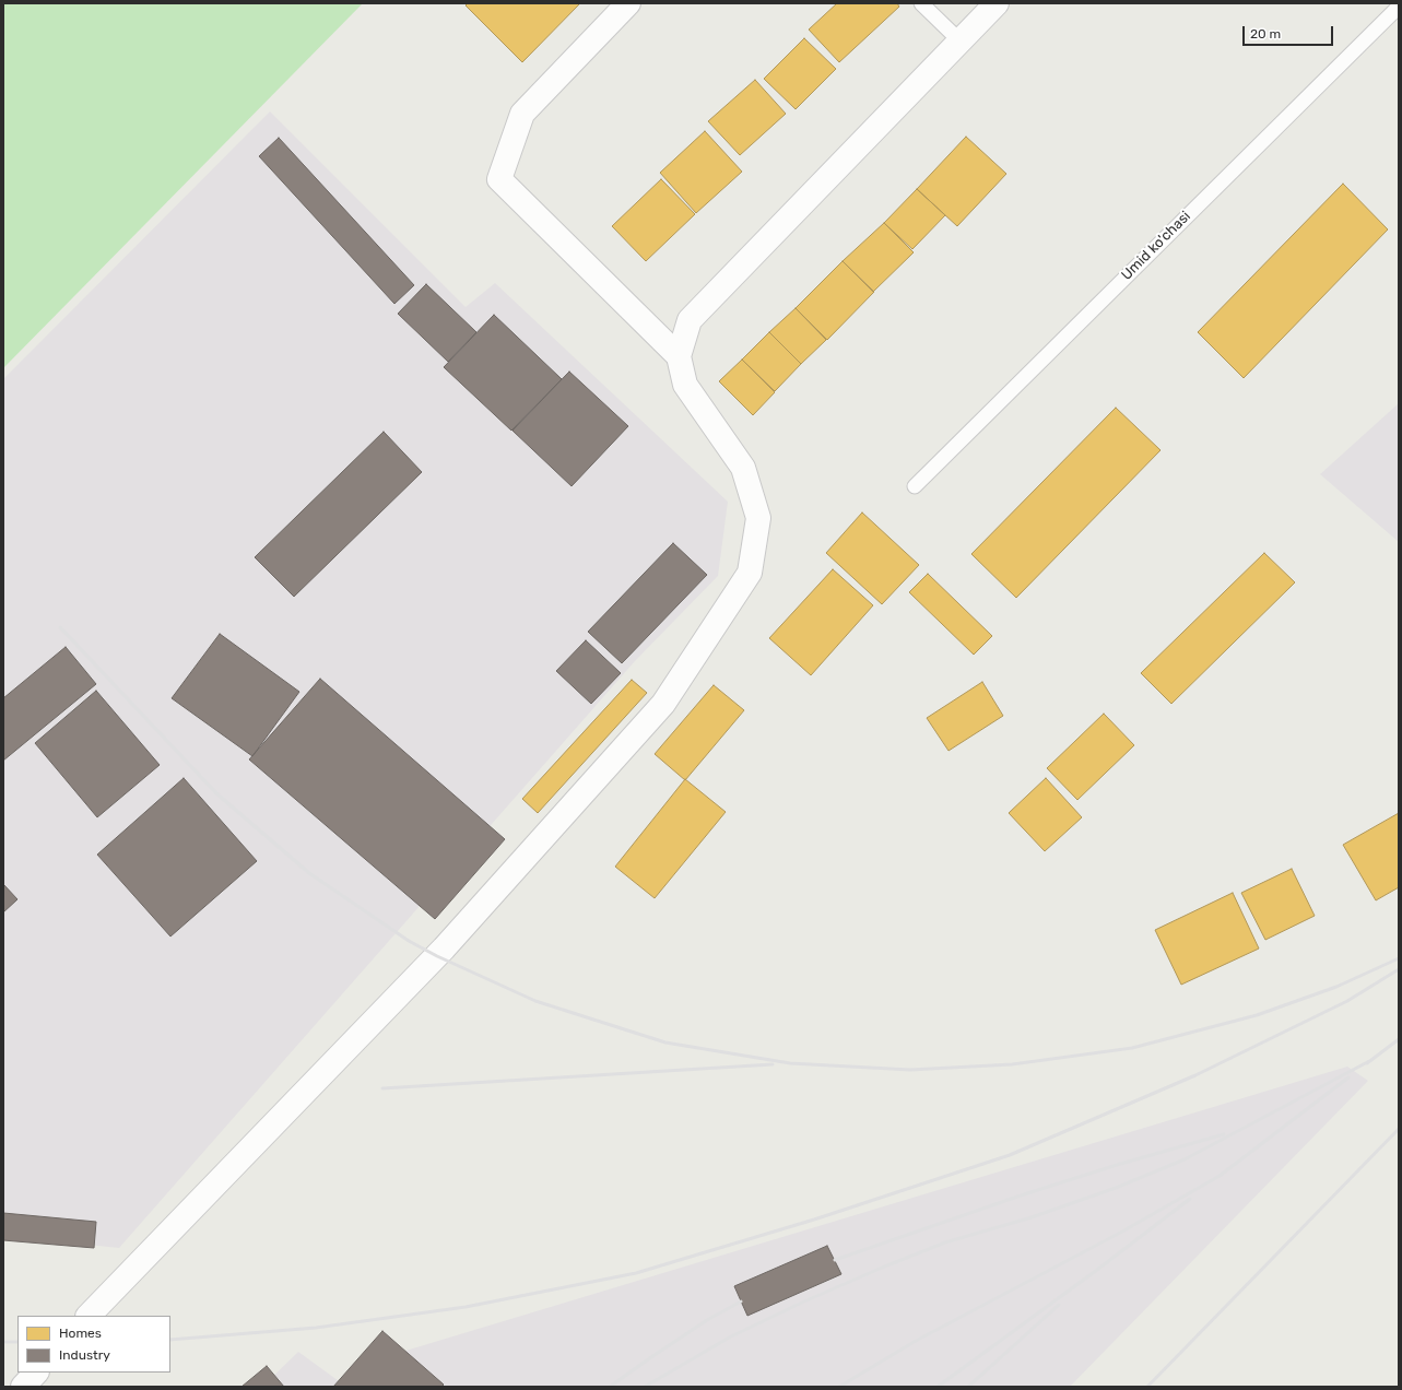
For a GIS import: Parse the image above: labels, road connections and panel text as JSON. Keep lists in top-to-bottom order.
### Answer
{
  "streets": {
    "lane": ["Umid ko'chasi"]
  },
  "legend": ["Homes", "Industry"],
  "scale_bar": "20 m"
}
